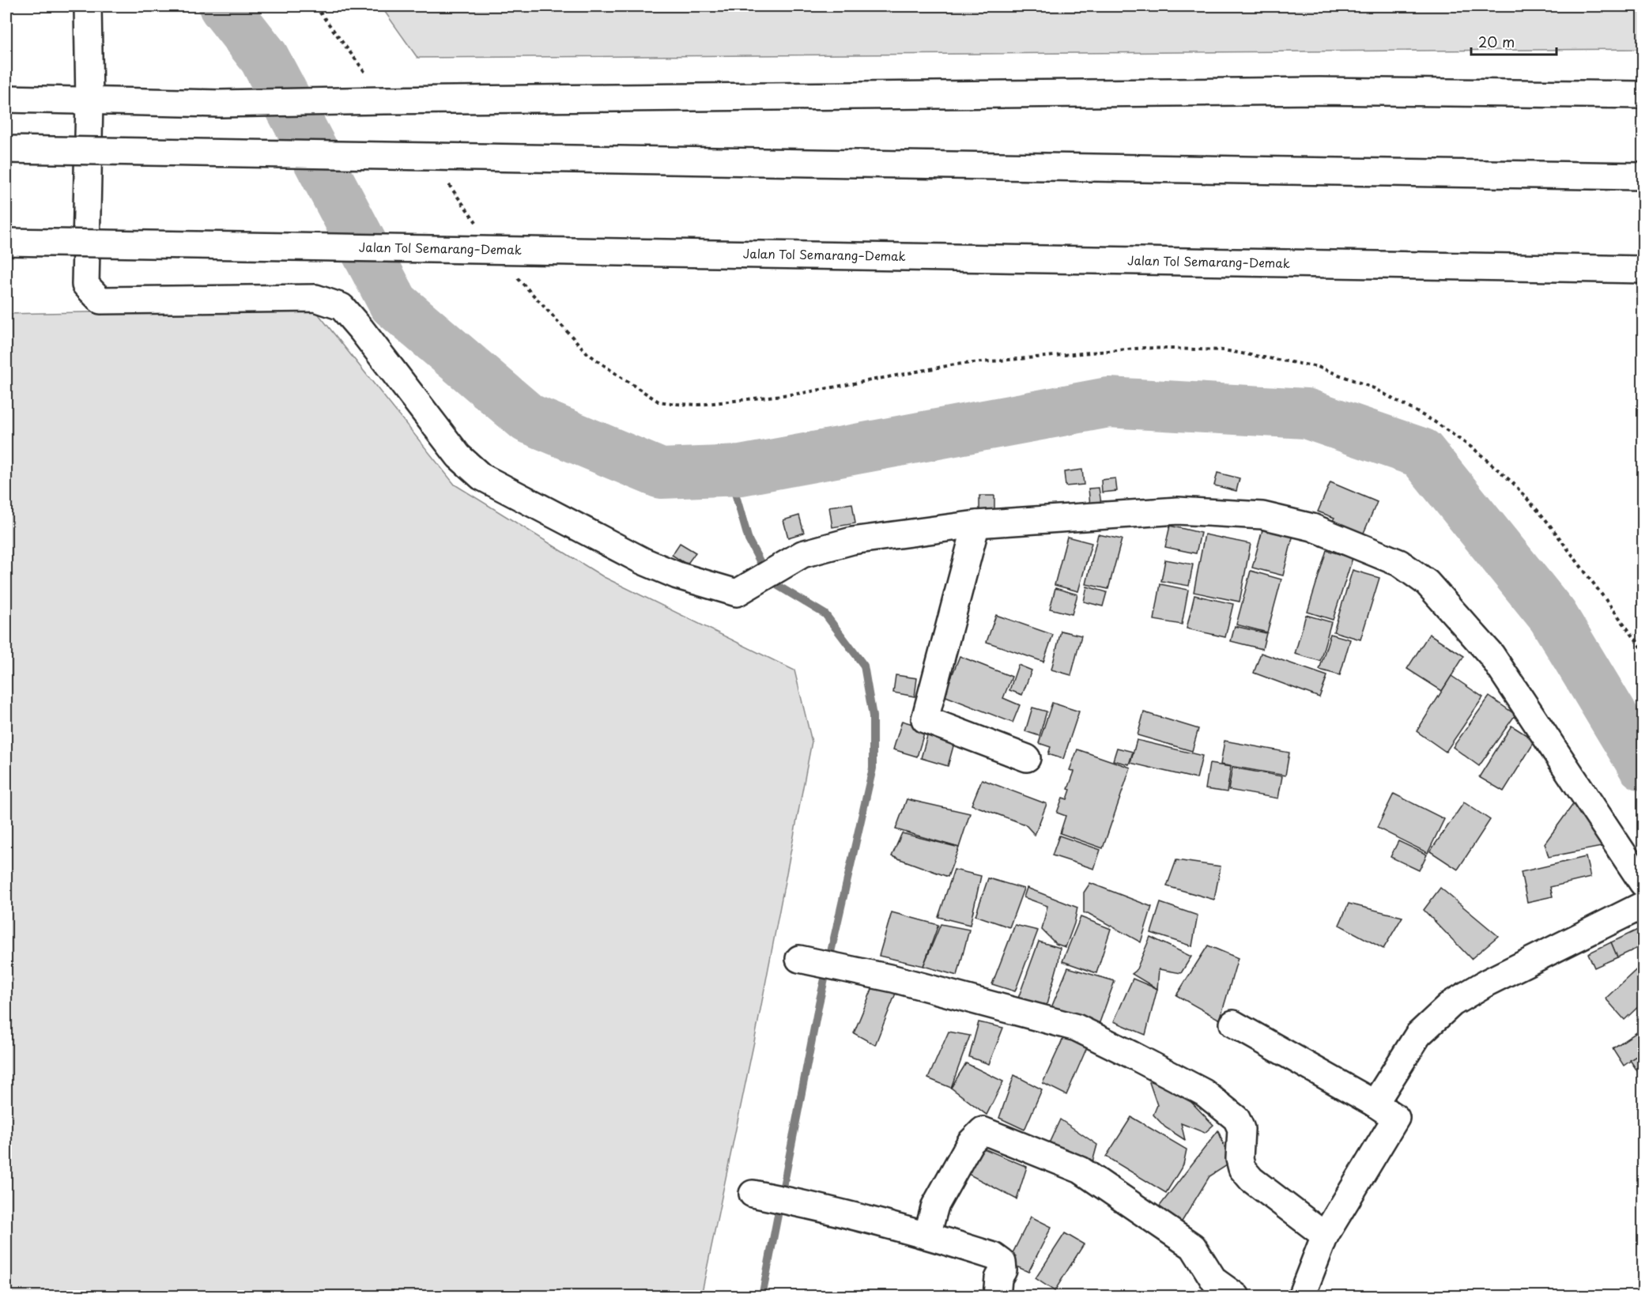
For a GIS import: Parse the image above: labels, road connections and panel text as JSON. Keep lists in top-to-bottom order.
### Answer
{
  "streets": {
    "main road": ["Jalan Tol Semarang–Demak"]
  },
  "scale_bar": "20 m"
}
